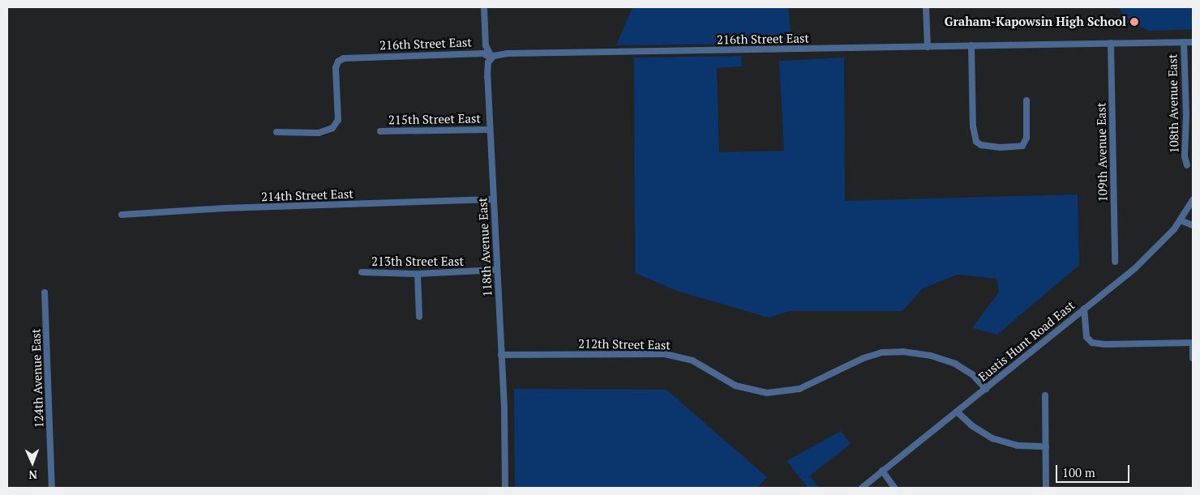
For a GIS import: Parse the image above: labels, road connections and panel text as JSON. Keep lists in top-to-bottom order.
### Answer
{
  "streets": {
    "street": [
      "216th Street East",
      "108th Avenue East",
      "215th Street East",
      "109th Avenue East",
      "214th Street East",
      "118th Avenue East",
      "213th Street East",
      "Eustis Hunt Road East",
      "212th Street East",
      "124th Avenue East"
    ]
  },
  "crossings": [
    ["216th Street East", "108th Avenue East"],
    ["216th Street East", "109th Avenue East"],
    ["216th Street East", "118th Avenue East"],
    ["215th Street East", "118th Avenue East"],
    ["214th Street East", "118th Avenue East"],
    ["118th Avenue East", "213th Street East"],
    ["118th Avenue East", "212th Street East"],
    ["Eustis Hunt Road East", "212th Street East"]
  ],
  "places": ["Graham-Kapowsin High School"],
  "scale_bar": "100 m",
  "north": "bottom"
}
